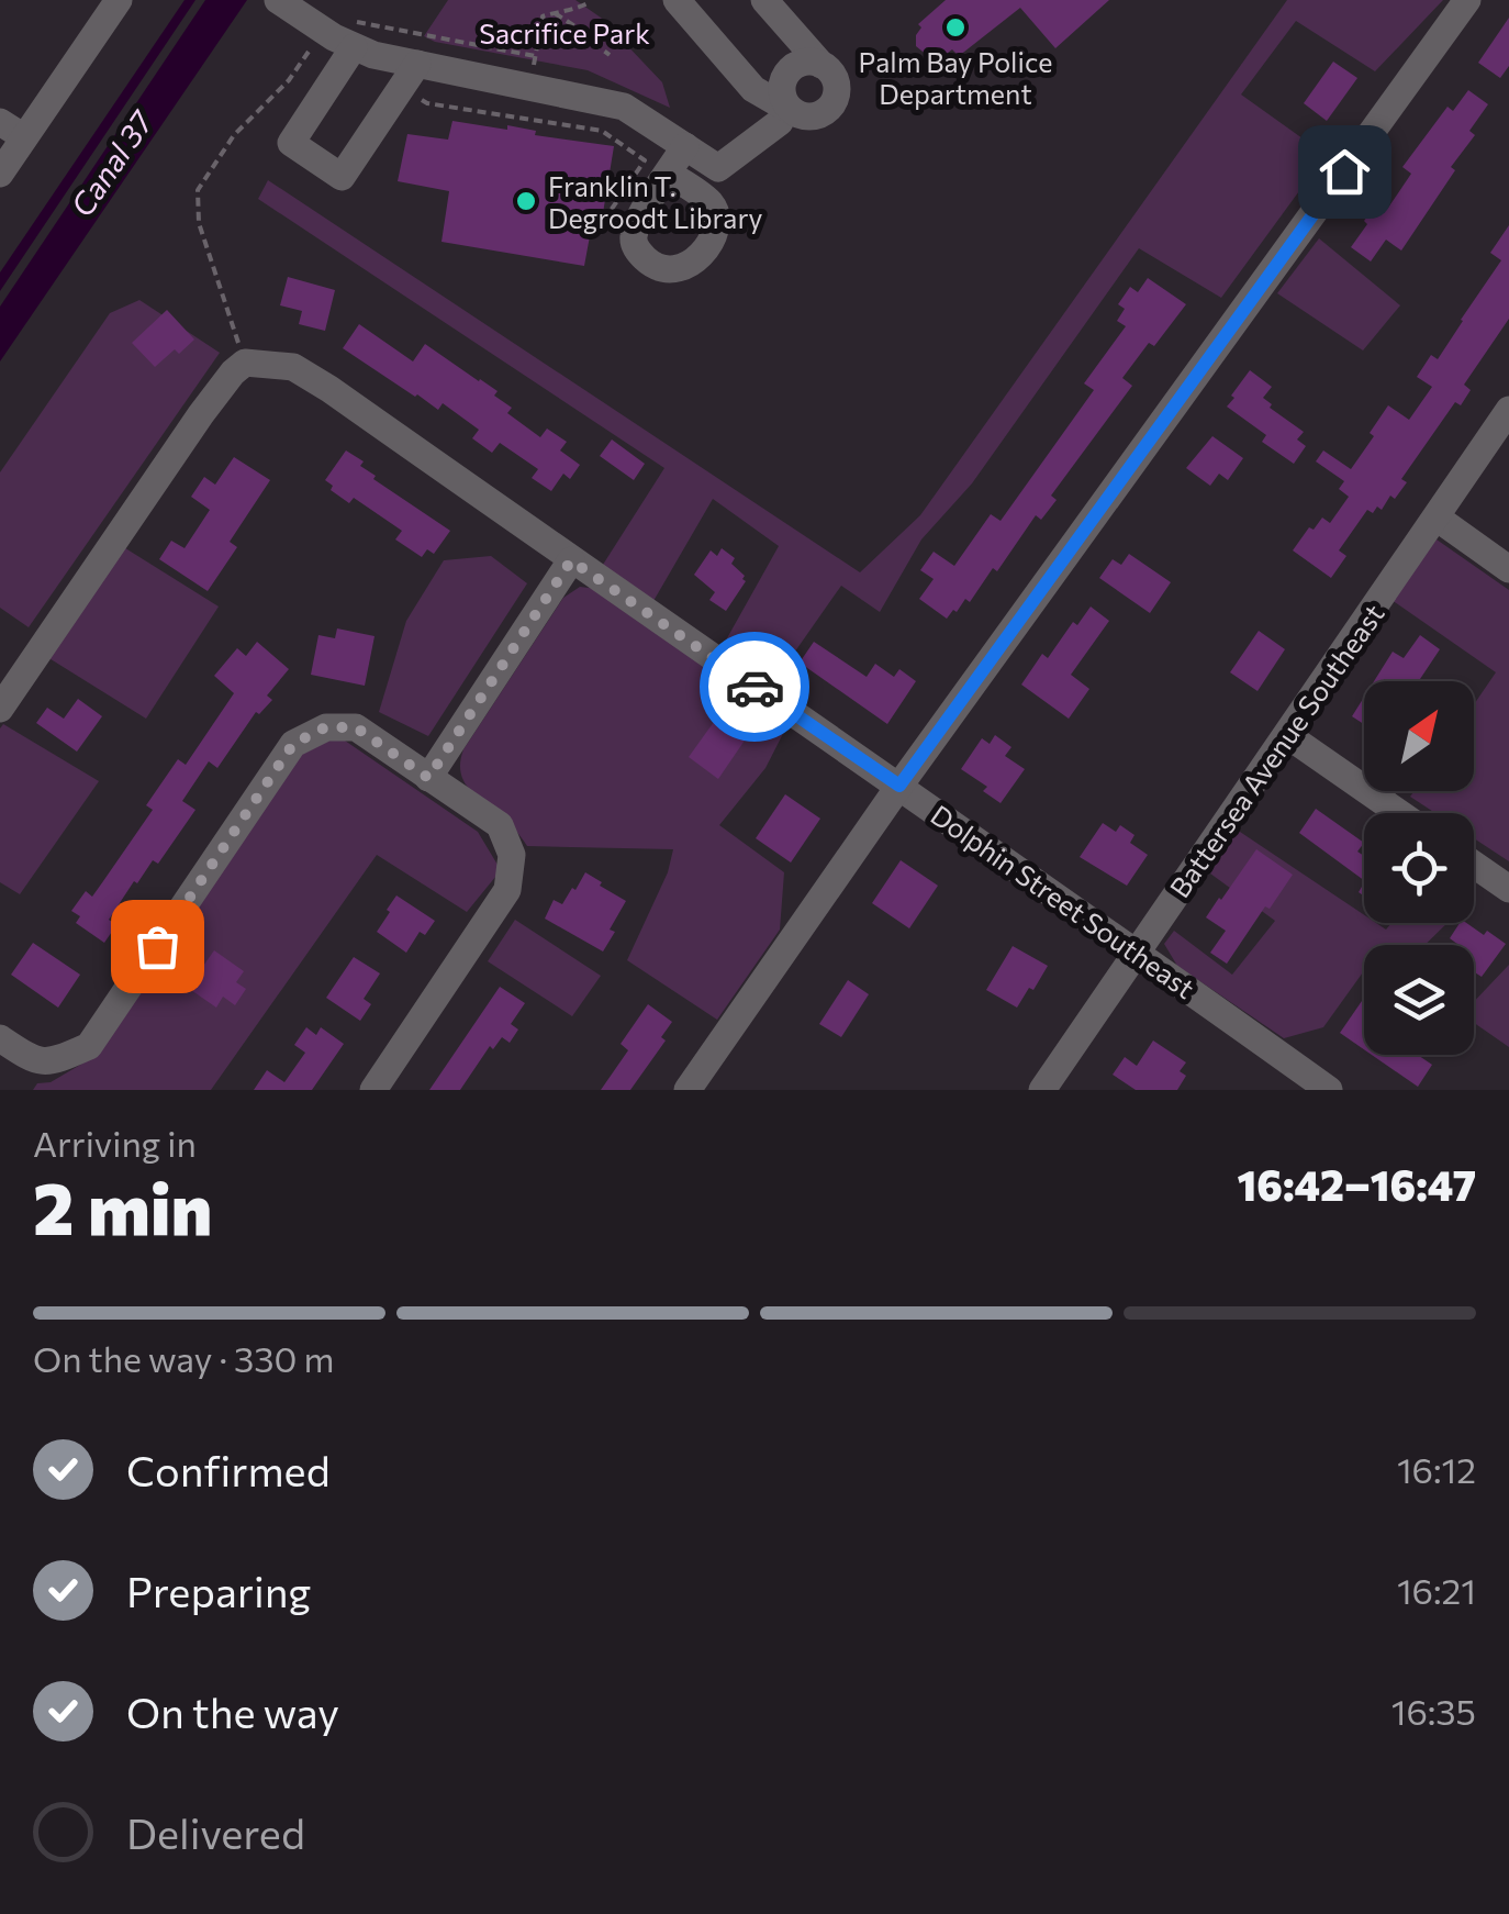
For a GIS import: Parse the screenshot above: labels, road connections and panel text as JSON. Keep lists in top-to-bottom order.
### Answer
{
  "streets": {
    "street": ["Battersea Avenue Southeast", "Dolphin Street Southeast"]
  },
  "crossings": [
    ["Battersea Avenue Southeast", "Dolphin Street Southeast"]
  ],
  "water": ["Canal 37"],
  "parks": ["Sacrifice Park"],
  "places": ["Palm Bay Police Department", "Franklin T. Degroodt Library"],
  "north": "top right",
  "page": {
    "heading": ["2 min", "Arriving in", "16:42–16:47"],
    "bar": "On the way · 330 m",
    "list": [
      ["Confirmed", "16:12"],
      ["Preparing", "16:21"],
      ["On the way", "16:35"],
      "Delivered"
    ]
  }
}
